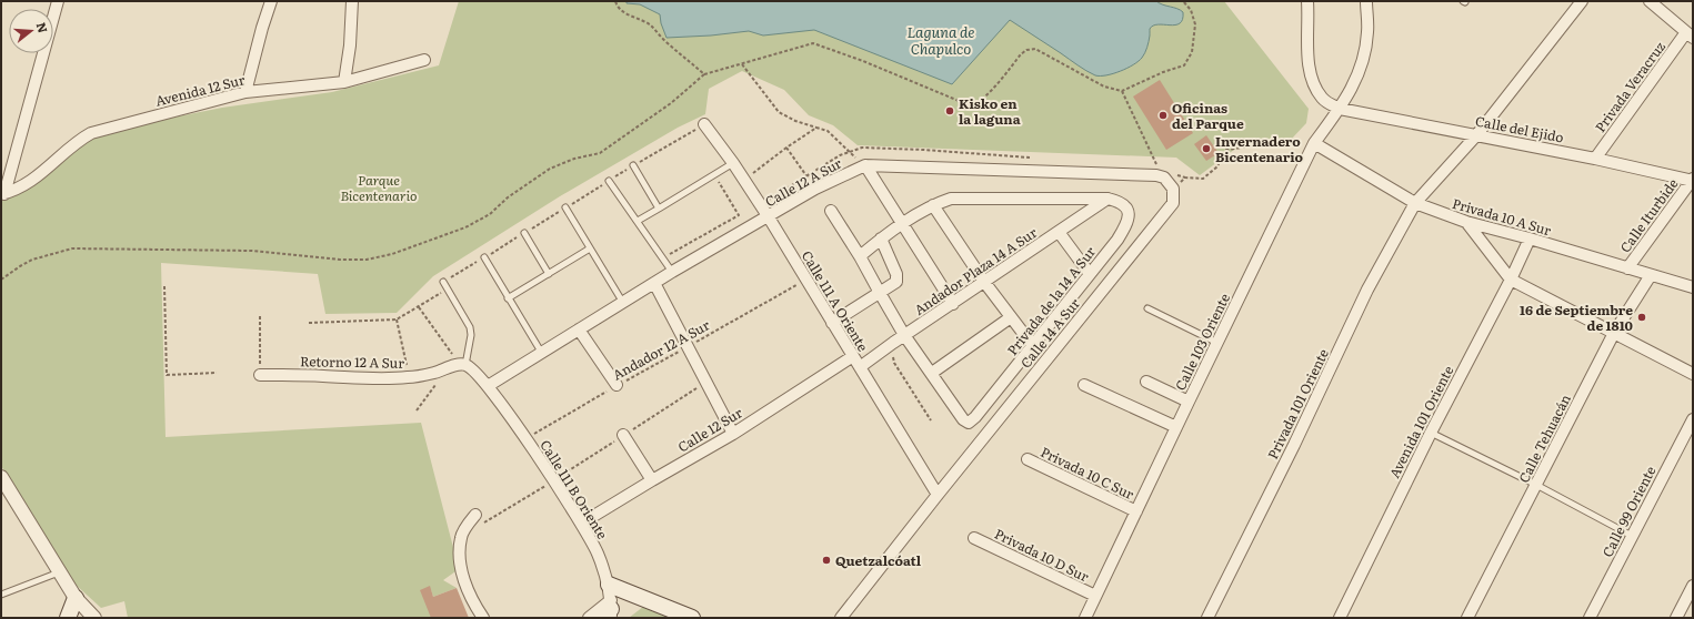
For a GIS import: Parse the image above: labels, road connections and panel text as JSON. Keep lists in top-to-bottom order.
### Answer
{
  "streets": {
    "street": [
      "Privada Veracruz",
      "Avenida 12 Sur",
      "Calle del Ejido",
      "Calle 12 A Sur",
      "Calle Iturbide",
      "Privada 10 A Sur",
      "Andador Plaza 14 A Sur",
      "Calle 111 A Oriente",
      "Privada de la 14 A Sur",
      "Calle 14 A Sur",
      "Calle 103 Oriente",
      "Retorno 12 A Sur",
      "Privada 101 Oriente",
      "Avenida 101 Oriente",
      "Calle 12 Sur",
      "Calle Tehuacán",
      "Privada 10 C Sur",
      "Calle 111 B Oriente",
      "Calle 99 Oriente",
      "Privada 10 D Sur"
    ],
    "path": ["Andador 12 A Sur"]
  },
  "crossings": [
    ["Privada Veracruz", "Calle del Ejido"],
    ["Calle del Ejido", "Calle Iturbide"],
    ["Calle del Ejido", "Calle 103 Oriente"],
    ["Calle del Ejido", "Privada 101 Oriente"],
    ["Calle 12 A Sur", "Calle 111 A Oriente"],
    ["Calle 12 A Sur", "Calle 111 B Oriente"],
    ["Calle Iturbide", "Privada 10 A Sur"],
    ["Privada 10 A Sur", "Calle 103 Oriente"],
    ["Privada 10 A Sur", "Privada 101 Oriente"],
    ["Privada 10 A Sur", "Avenida 101 Oriente"],
    ["Privada 10 A Sur", "Calle Tehuacán"],
    ["Andador Plaza 14 A Sur", "Calle 111 A Oriente"],
    ["Andador Plaza 14 A Sur", "Privada de la 14 A Sur"],
    ["Calle 111 A Oriente", "Calle 14 A Sur"],
    ["Calle 111 A Oriente", "Andador 12 A Sur"],
    ["Calle 111 A Oriente", "Calle 12 Sur"],
    ["Calle 103 Oriente", "Privada 10 C Sur"],
    ["Calle 103 Oriente", "Privada 10 D Sur"],
    ["Andador 12 A Sur", "Calle 111 B Oriente"],
    ["Calle 12 Sur", "Calle 111 B Oriente"]
  ],
  "water": ["Laguna de Chapulco"],
  "parks": ["Parque Bicentenario"],
  "places": [
    "Kisko en la laguna",
    "Oficinas del Parque",
    "Invernadero Bicentenario",
    "16 de Septiembre de 1810",
    "Quetzalcóatl"
  ],
  "north": "right"
}
